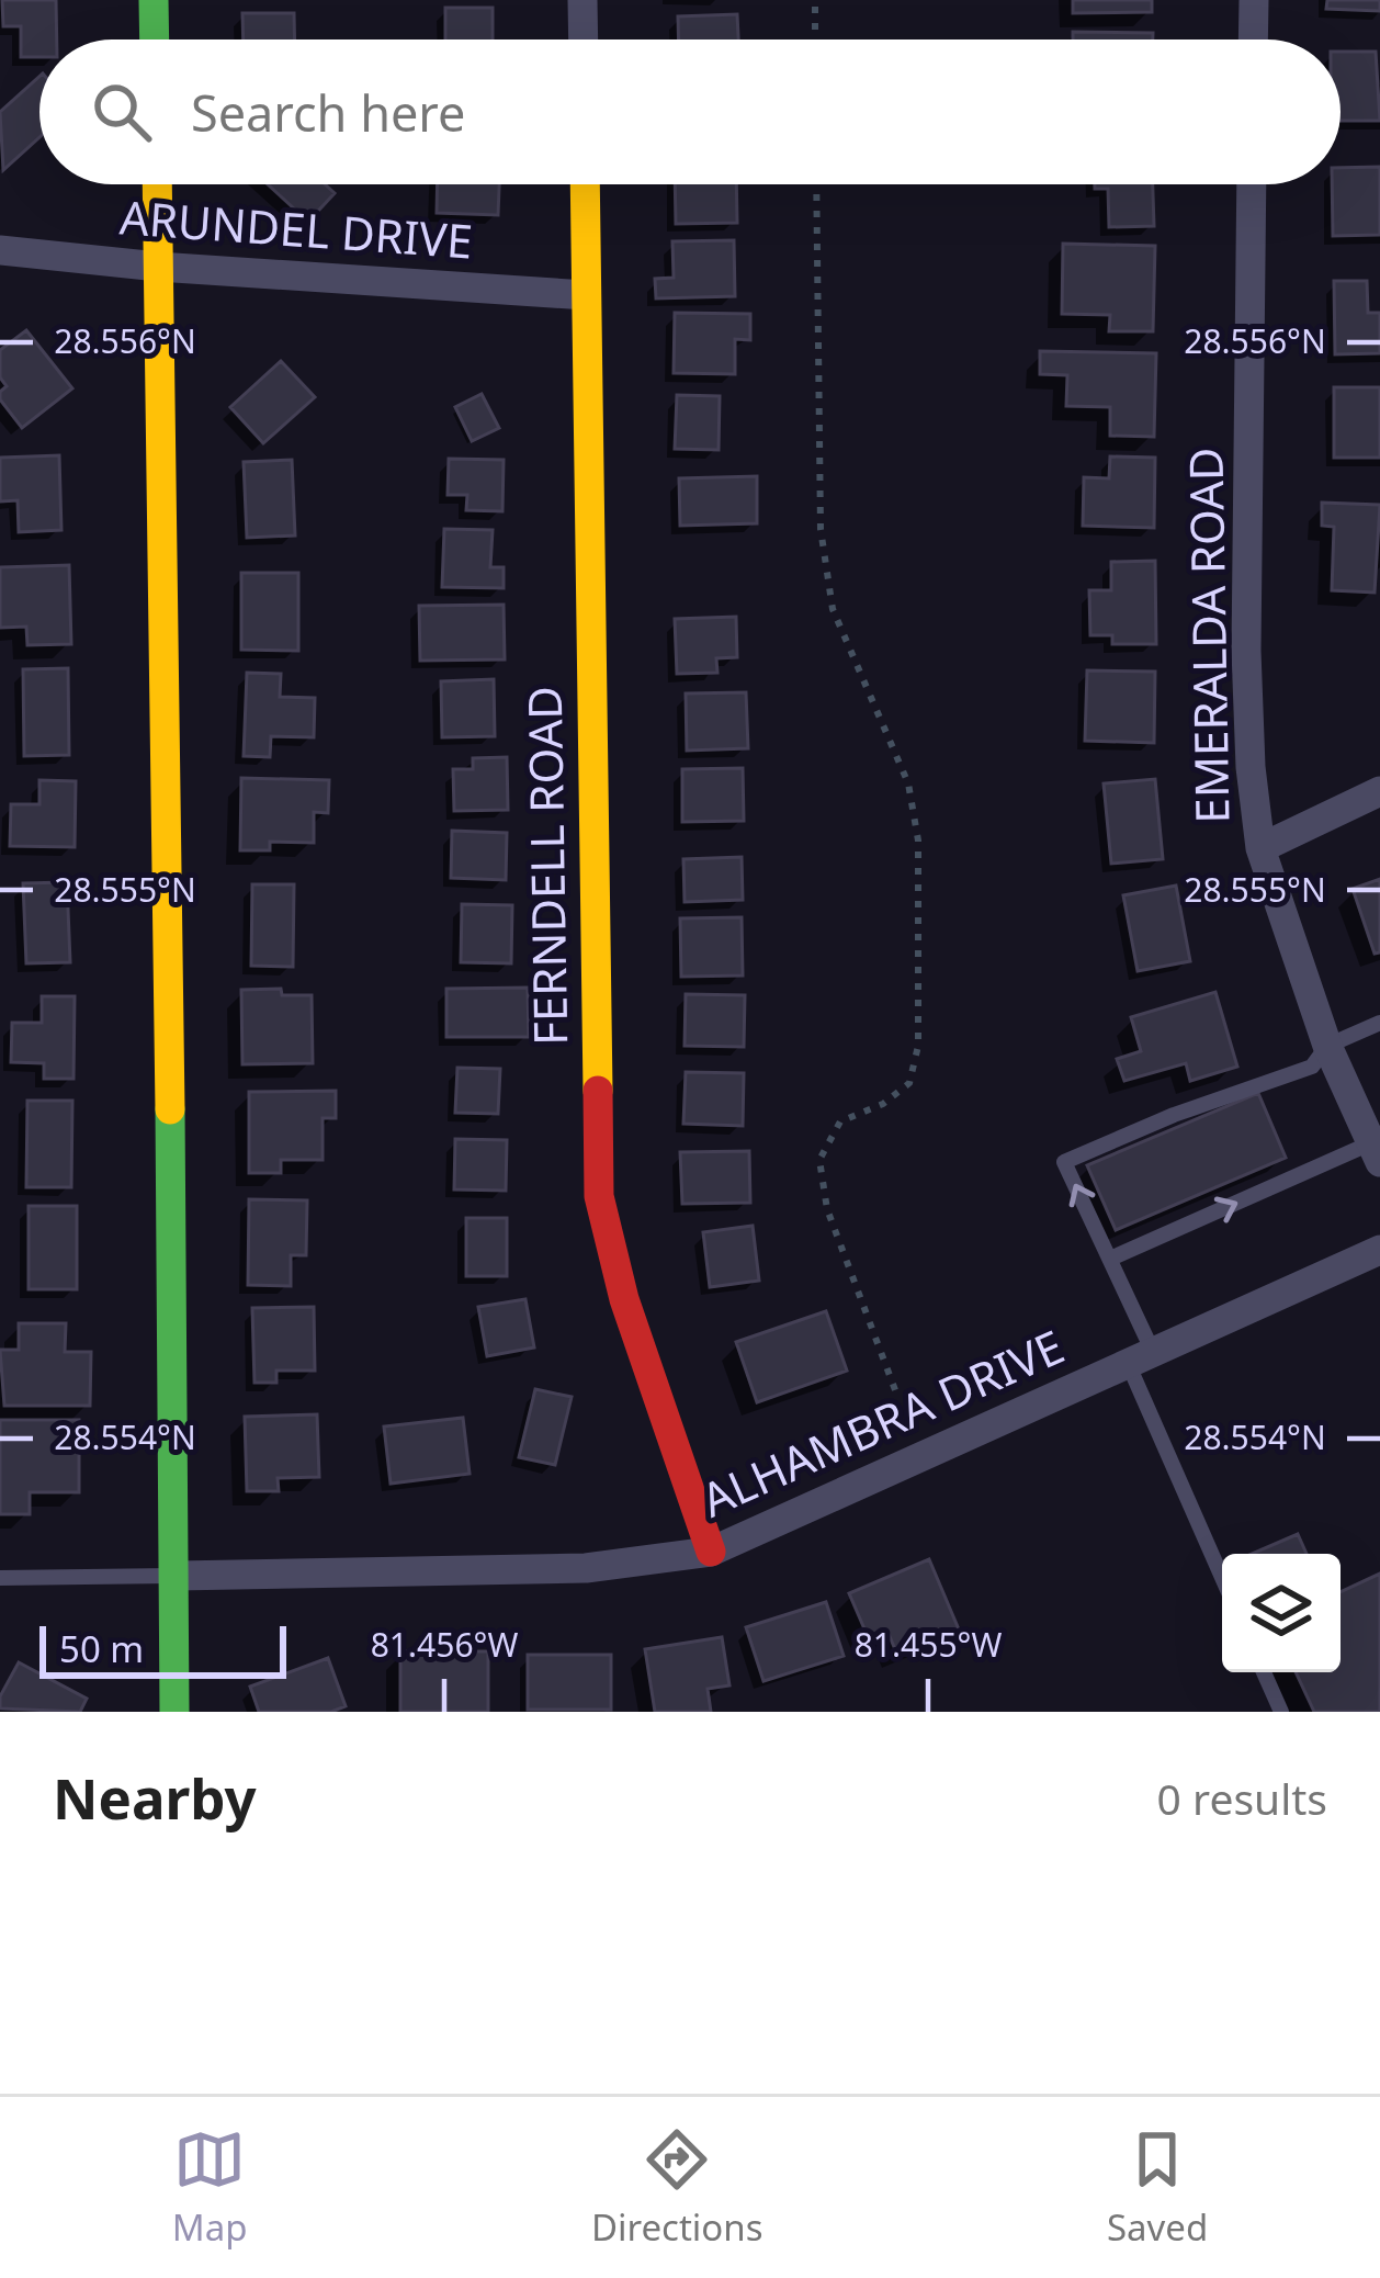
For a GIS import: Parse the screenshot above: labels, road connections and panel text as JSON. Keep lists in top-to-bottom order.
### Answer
{
  "streets": {
    "street": [
      "ARUNDEL DRIVE",
      "EMERALDA ROAD",
      "FERNDELL ROAD",
      "ALHAMBRA DRIVE"
    ]
  },
  "crossings": [
    ["ARUNDEL DRIVE", "FERNDELL ROAD"],
    ["FERNDELL ROAD", "ALHAMBRA DRIVE"]
  ],
  "scale_bar": "50 m",
  "page": {
    "search": "Search here",
    "scale": "50 m",
    "heading": ["Nearby", "0 results"],
    "nav": ["Map", "Directions", "Saved"]
  },
  "coordinates": [
    "28.556°N",
    "28.555°N",
    "28.554°N",
    "81.456°W",
    "81.455°W"
  ]
}
